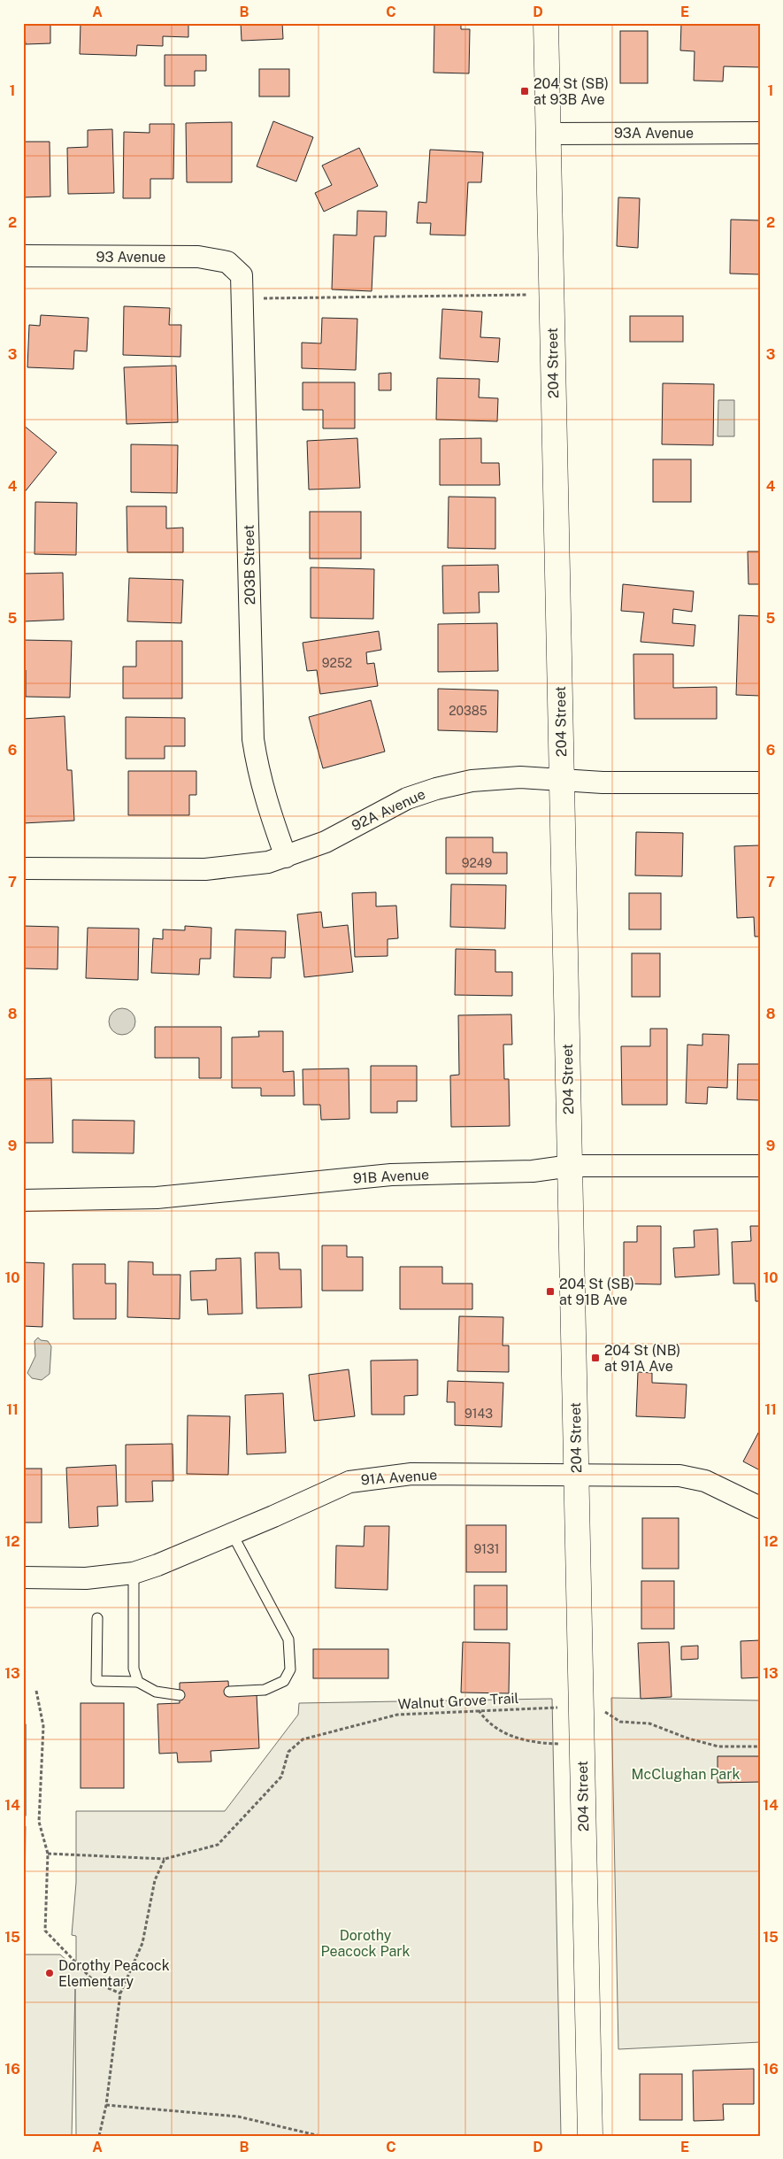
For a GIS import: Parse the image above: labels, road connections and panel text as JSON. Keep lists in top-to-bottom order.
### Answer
{
  "streets": {
    "street": [
      "93A Avenue",
      "93 Avenue",
      "204 Street",
      "203B Street",
      "92A Avenue",
      "91B Avenue",
      "91A Avenue"
    ],
    "path": ["Walnut Grove Trail"]
  },
  "crossings": [
    ["93A Avenue", "204 Street"],
    ["93 Avenue", "203B Street"],
    ["204 Street", "92A Avenue"],
    ["204 Street", "91B Avenue"],
    ["204 Street", "91A Avenue"],
    ["203B Street", "92A Avenue"]
  ],
  "parks": ["McClughan Park", "Dorothy Peacock Park"],
  "places": {
    "transit": ["204 St (SB) at 93B Ave", "204 St (SB) at 91B Ave", "204 St (NB) at 91A Ave"],
    "other": ["Dorothy Peacock Elementary"]
  },
  "house_numbers": [
    "9252",
    "20385",
    "9249",
    "9143",
    "9131"
  ],
  "grid": {
    "columns": [
      "A",
      "B",
      "C",
      "D",
      "E"
    ],
    "rows": [
      "1",
      "2",
      "3",
      "4",
      "5",
      "6",
      "7",
      "8",
      "9",
      "10",
      "11",
      "12",
      "13",
      "14",
      "15",
      "16"
    ]
  }
}
